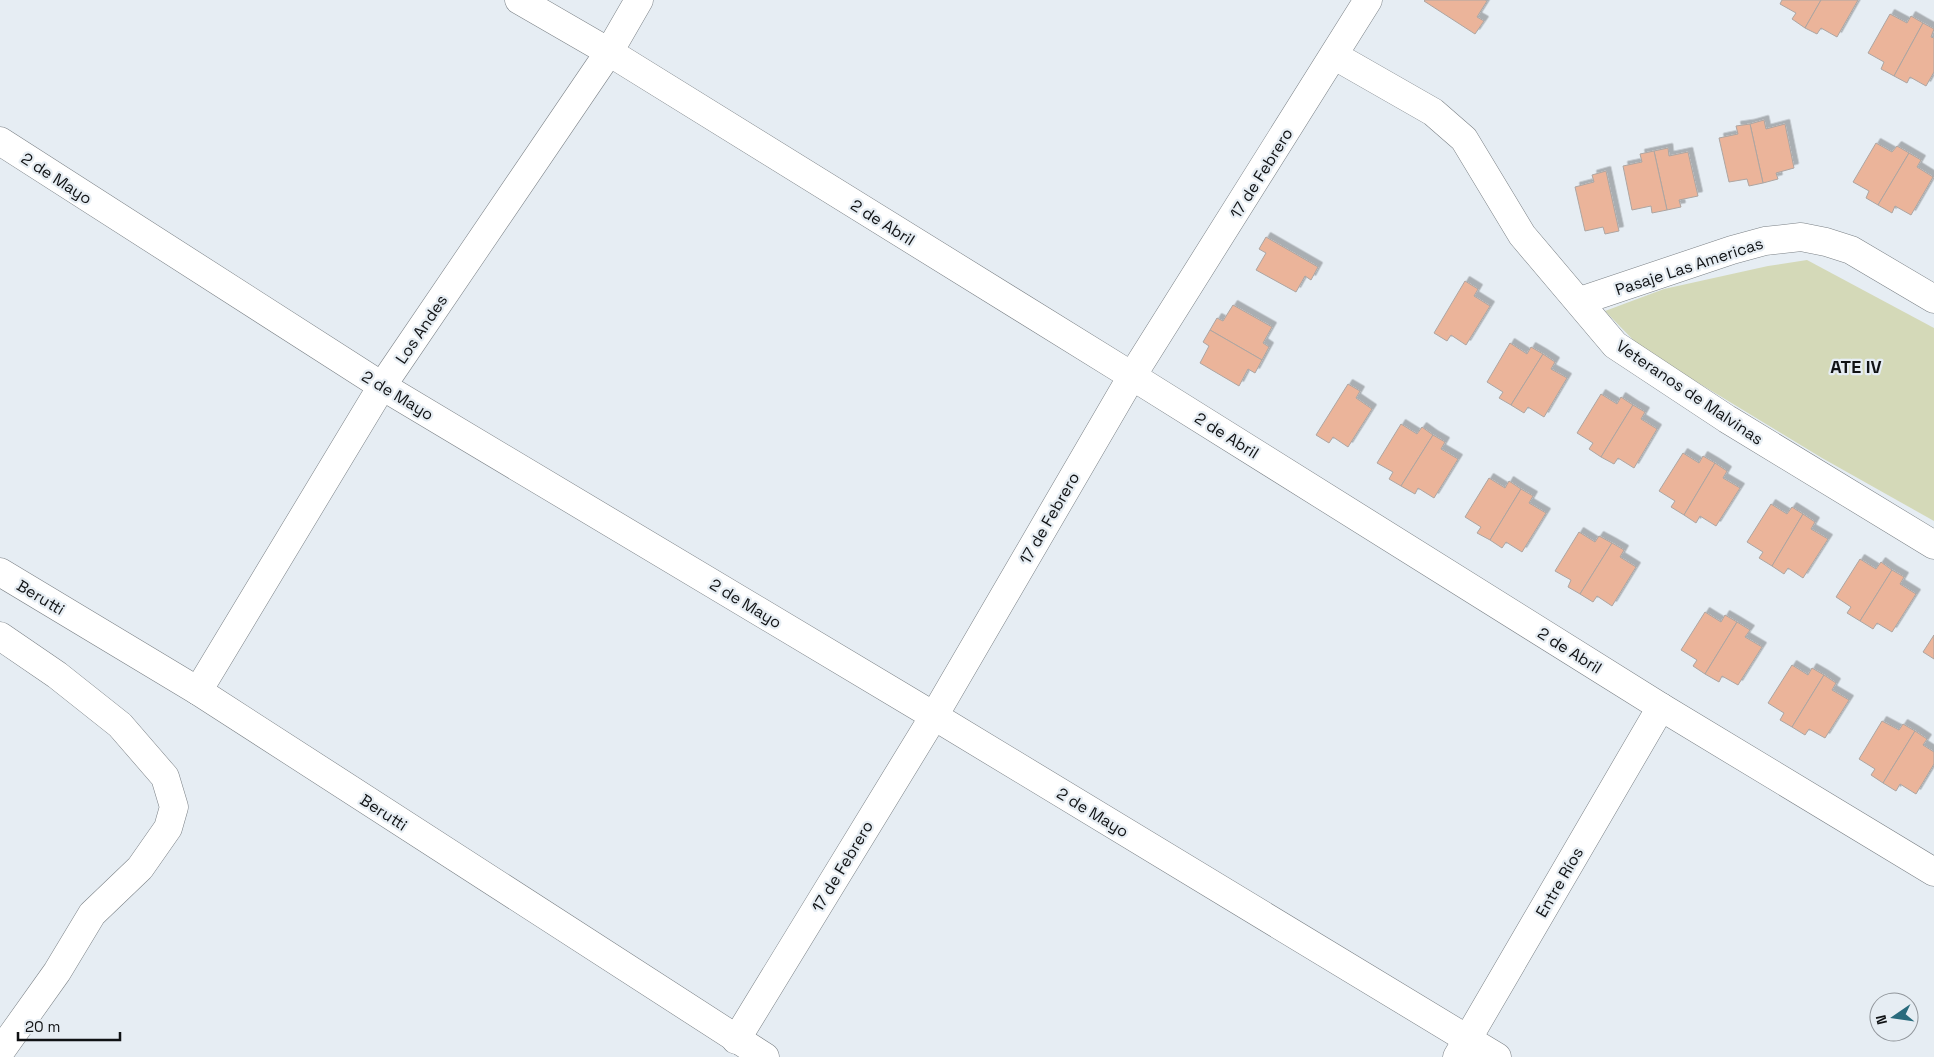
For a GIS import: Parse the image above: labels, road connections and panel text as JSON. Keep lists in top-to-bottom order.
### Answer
{
  "streets": {
    "street": [
      "17 de Febrero",
      "2 de Mayo",
      "2 de Abril",
      "Pasaje Las Americas",
      "Los Andes",
      "Veteranos de Malvinas",
      "Berutti",
      "Entre Ríos"
    ]
  },
  "crossings": [
    ["17 de Febrero", "2 de Mayo"],
    ["17 de Febrero", "2 de Abril"],
    ["17 de Febrero", "Veteranos de Malvinas"],
    ["17 de Febrero", "Berutti"],
    ["2 de Mayo", "Los Andes"],
    ["2 de Mayo", "Entre Ríos"],
    ["2 de Abril", "Los Andes"],
    ["2 de Abril", "Entre Ríos"],
    ["Pasaje Las Americas", "Veteranos de Malvinas"],
    ["Los Andes", "Berutti"]
  ],
  "districts": ["ATE IV"],
  "scale_bar": "20 m",
  "north": "left"
}
